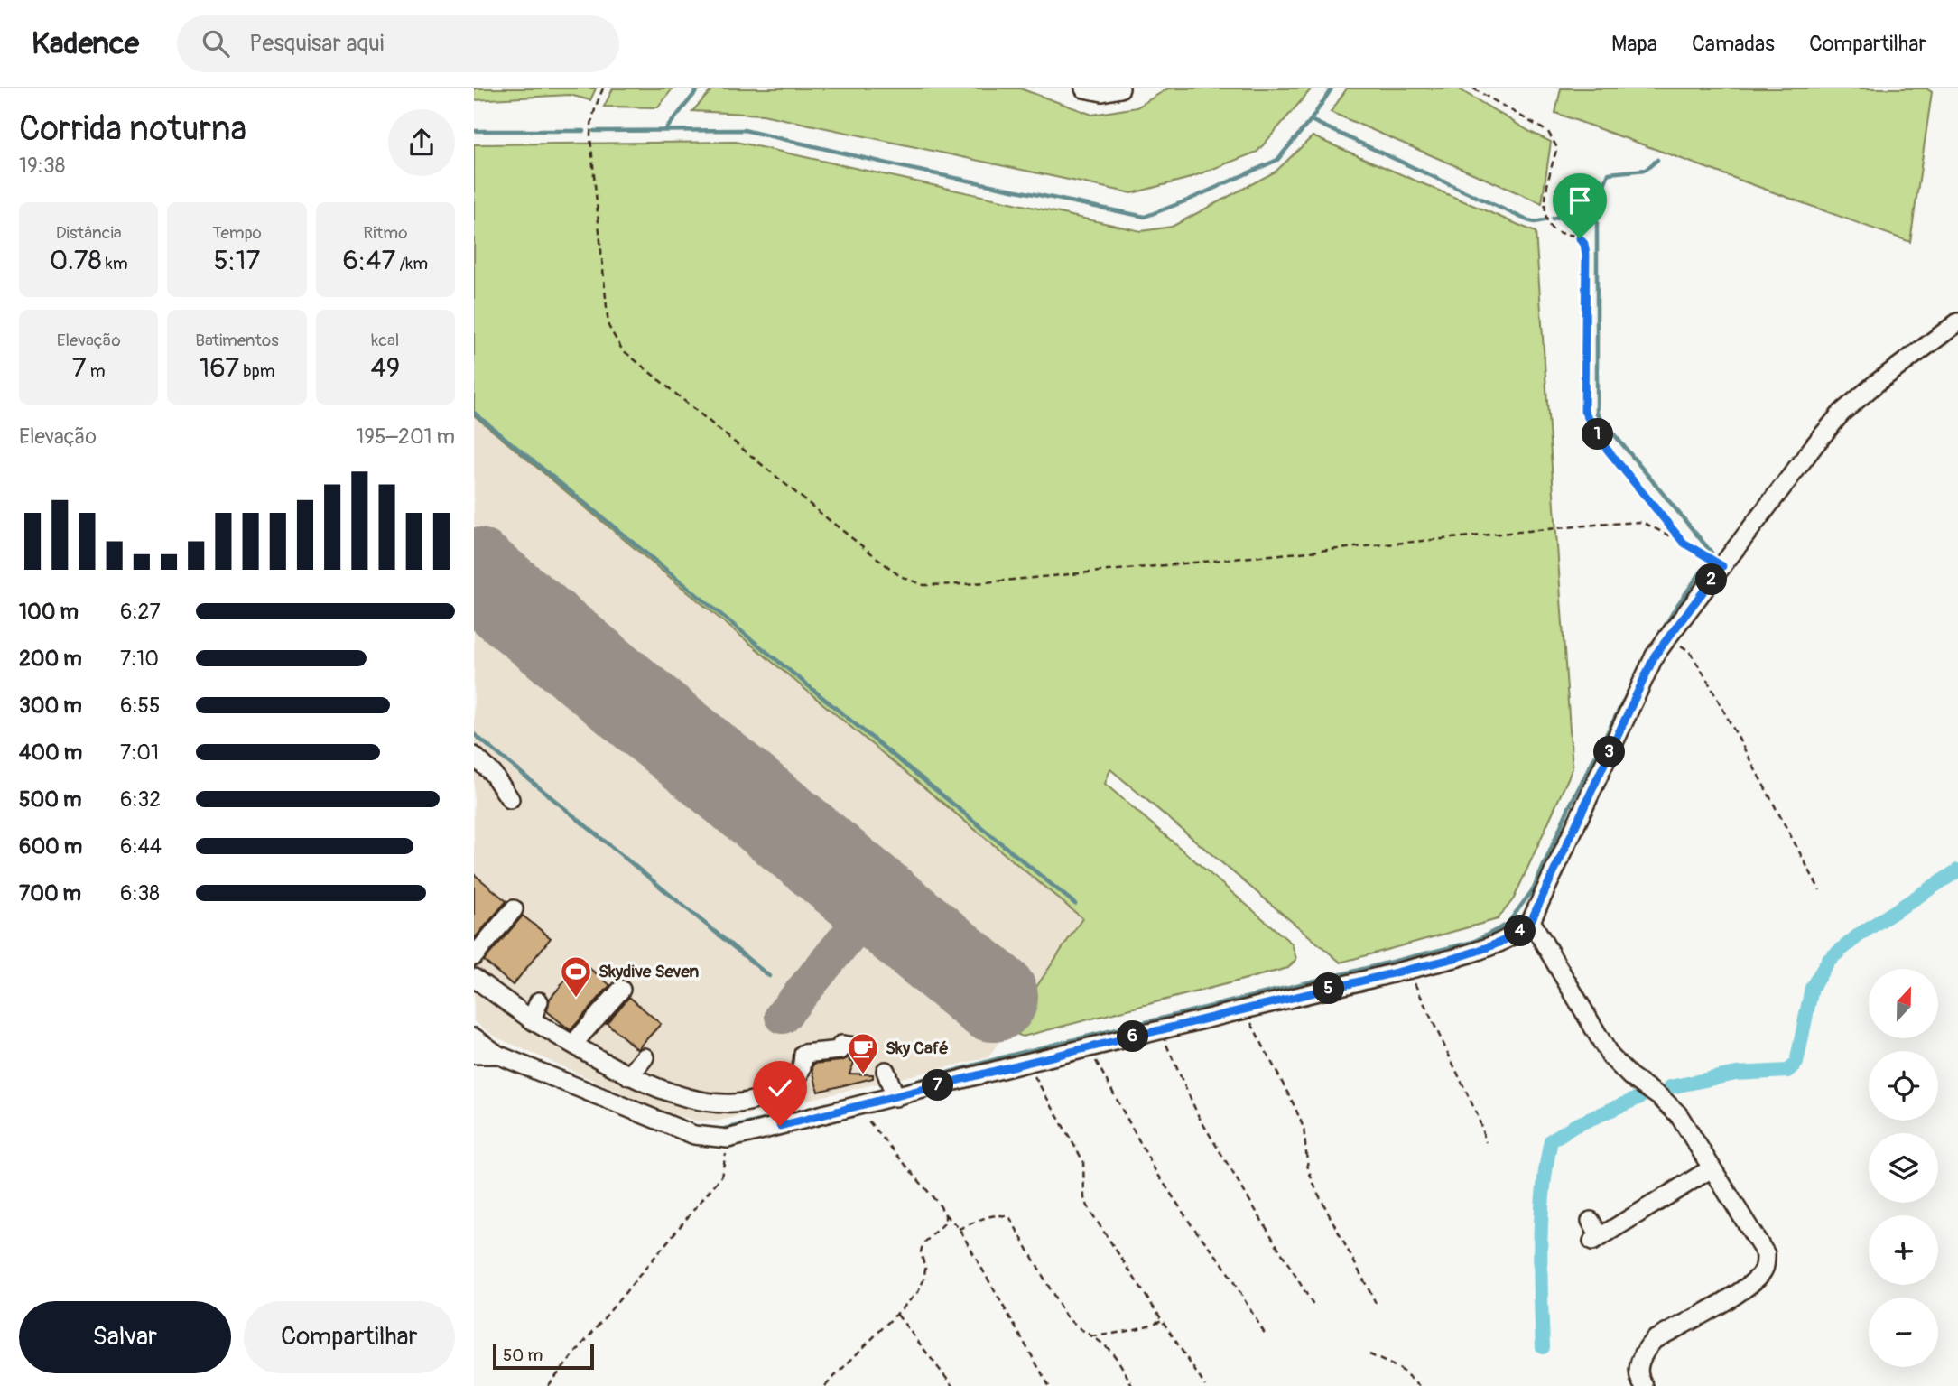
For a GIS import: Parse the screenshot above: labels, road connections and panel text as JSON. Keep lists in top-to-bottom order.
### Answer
{
  "places": {
    "sports": ["Skydive Seven"],
    "cafe": ["Sky Café"]
  },
  "scale_bar": "50 m",
  "north": "top",
  "page": {
    "header": "Kadence",
    "search": "Pesquisar aqui",
    "nav": ["Mapa", "Camadas", "Compartilhar"],
    "heading": ["Corrida noturna", "19:38"],
    "stats": [
      ["Distância", "0.78 km"],
      ["Tempo", "5:17"],
      ["Ritmo", "6:47 /km"],
      ["Elevação", "7 m"],
      ["Batimentos", "167 bpm"],
      ["kcal", "49"]
    ],
    "chart": ["Elevação", "195–201 m"],
    "pins": [
      "1",
      "2",
      "3",
      "4",
      "5",
      "6",
      "7"
    ],
    "list": [
      {
        "name": "100 m",
        "note": "6:27"
      },
      {
        "name": "200 m",
        "note": "7:10"
      },
      {
        "name": "300 m",
        "note": "6:55"
      },
      {
        "name": "400 m",
        "note": "7:01"
      },
      {
        "name": "500 m",
        "note": "6:32"
      },
      {
        "name": "600 m",
        "note": "6:44"
      },
      {
        "name": "700 m",
        "note": "6:38"
      }
    ],
    "map_buttons": ["+", "−"],
    "buttons": ["Salvar", "Compartilhar"],
    "scale": "50 m"
  }
}
